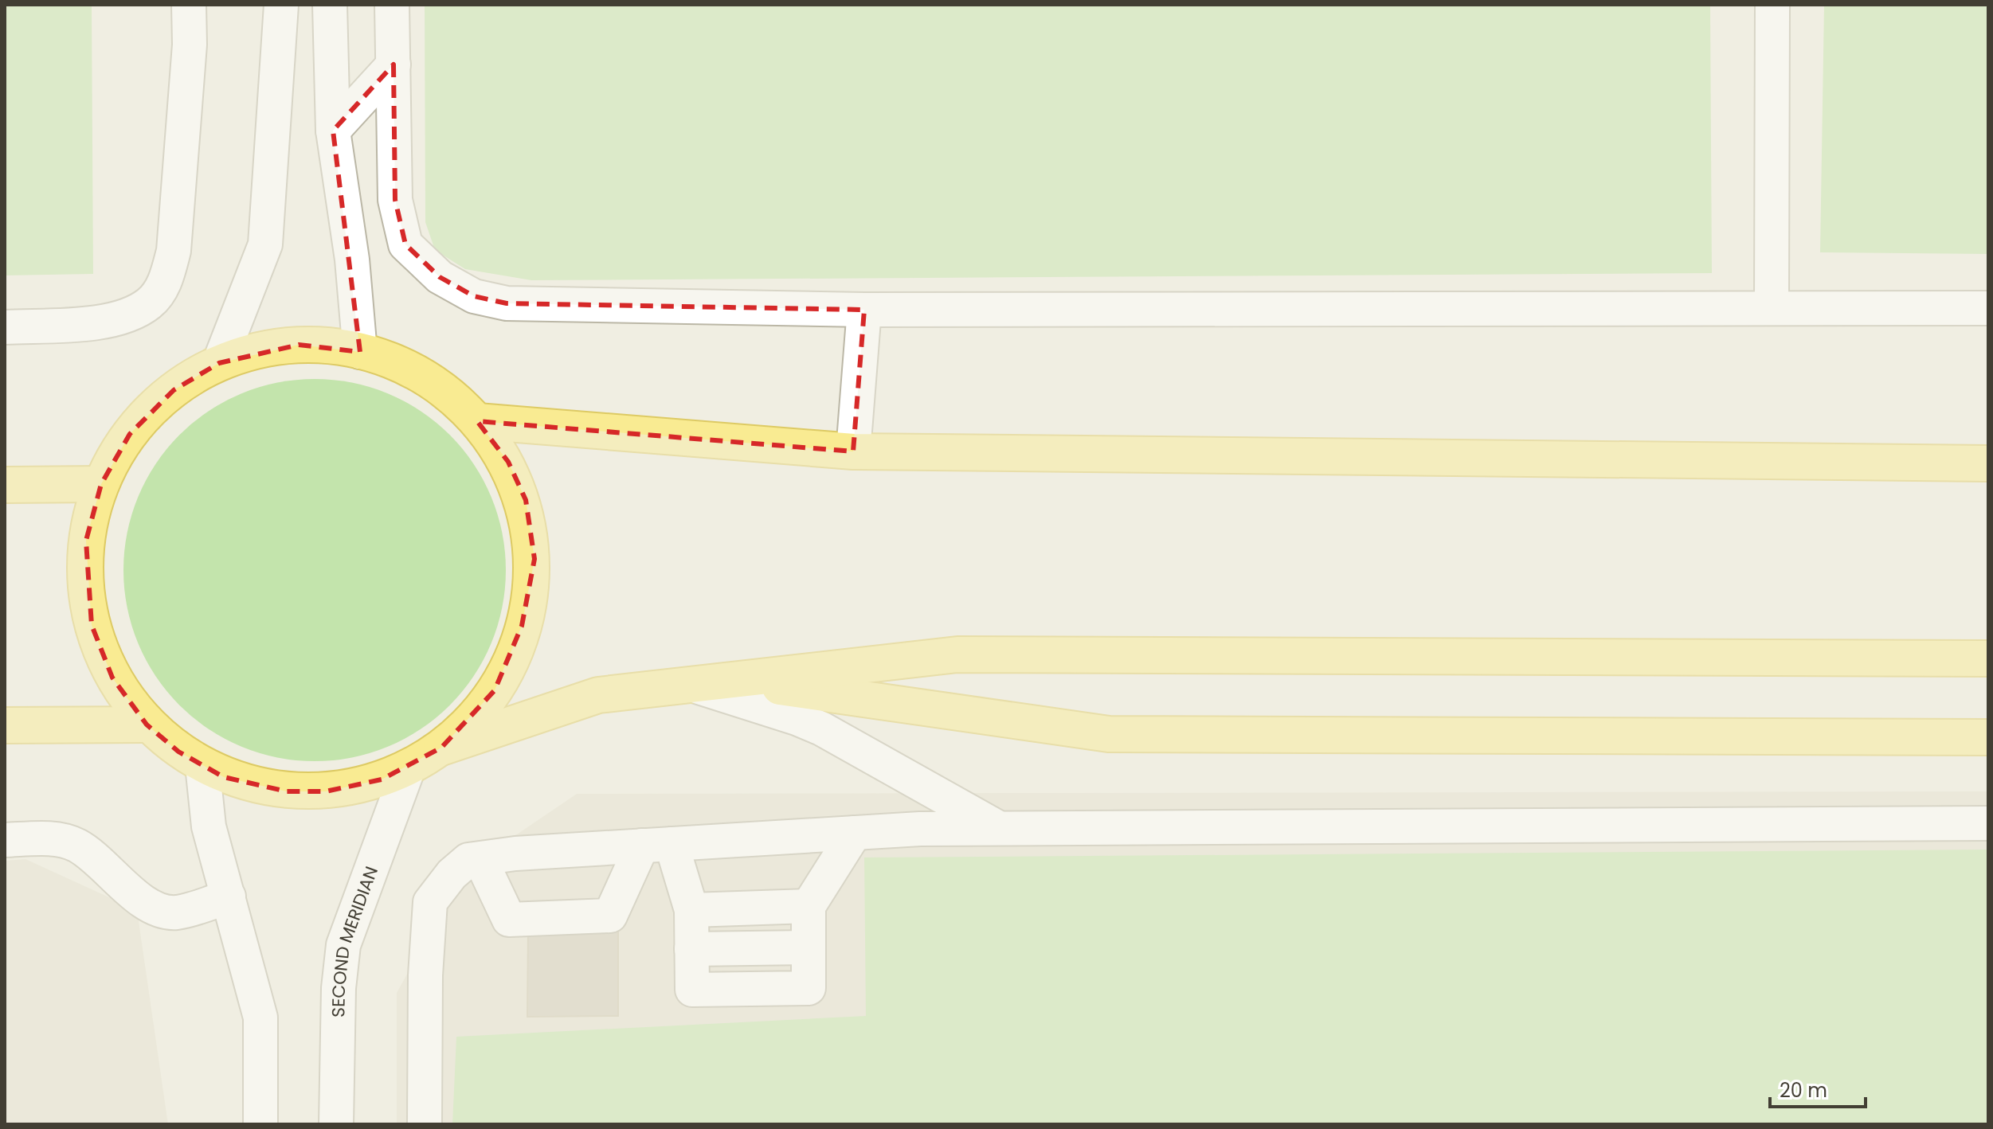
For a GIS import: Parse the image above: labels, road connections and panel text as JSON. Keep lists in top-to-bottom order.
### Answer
{
  "streets": {
    "street": ["SECOND MERIDIAN"]
  },
  "scale_bar": "20 m"
}
